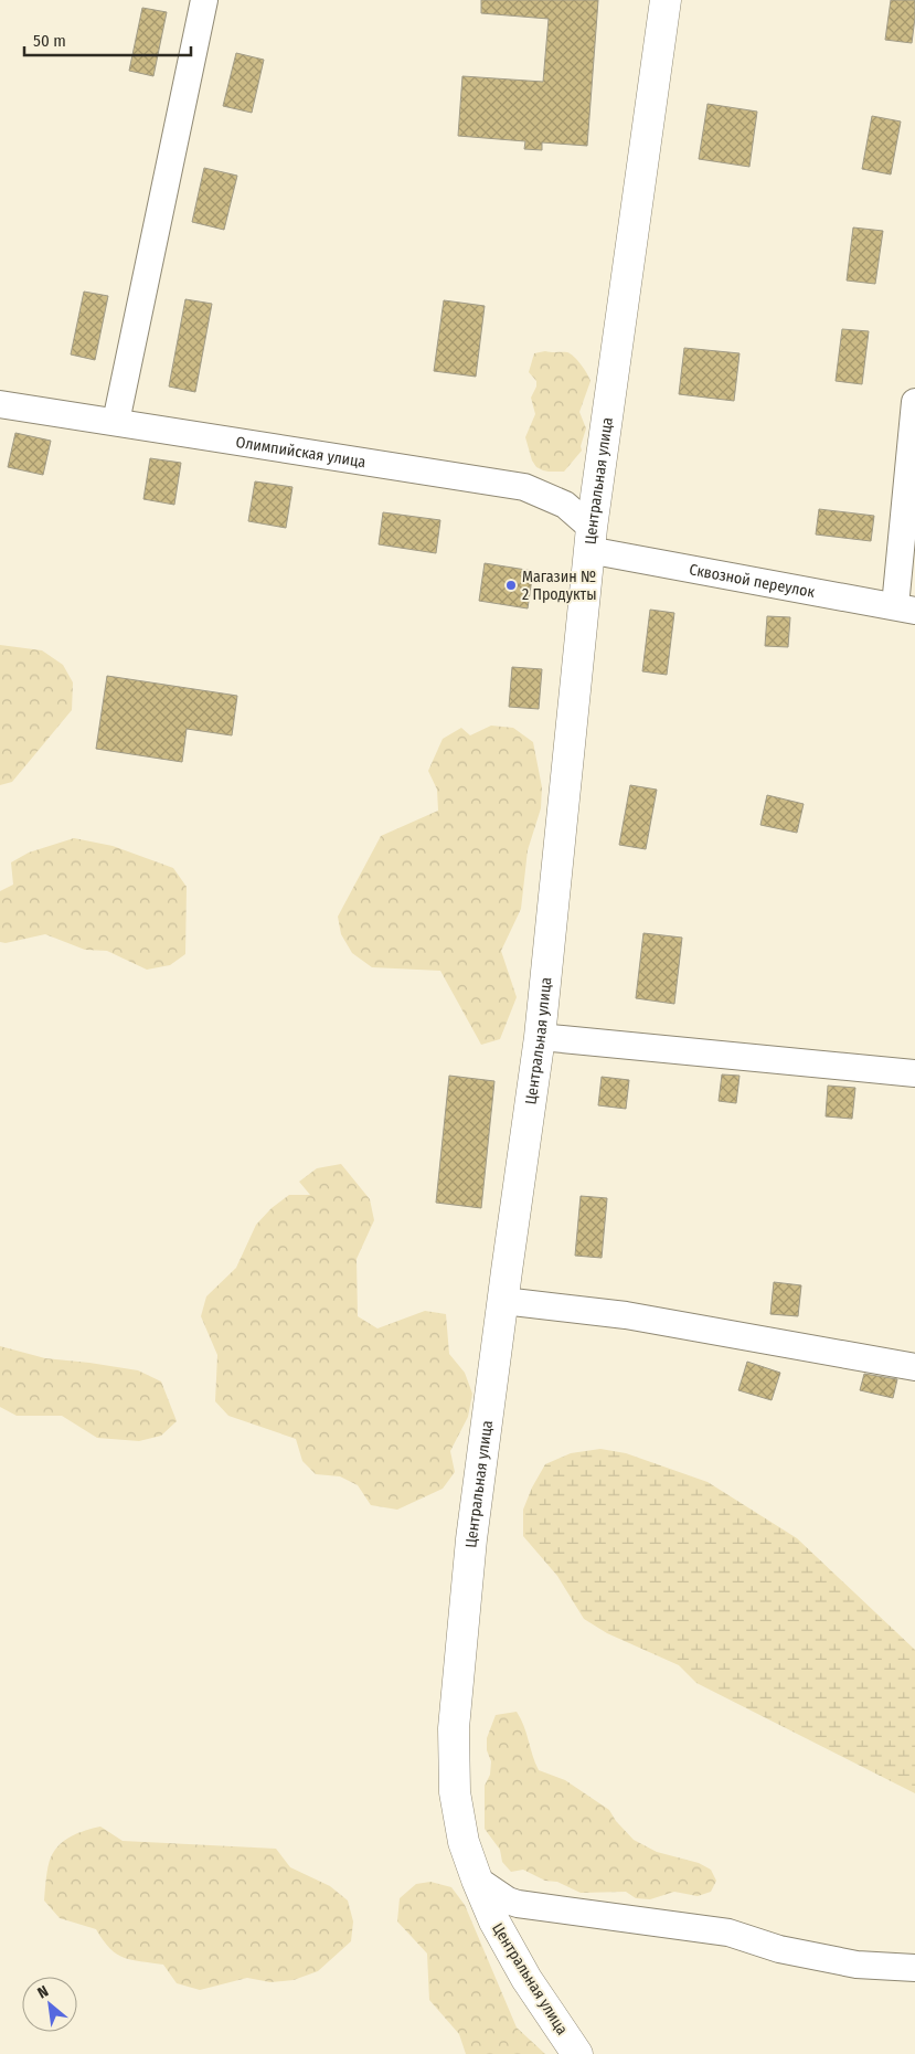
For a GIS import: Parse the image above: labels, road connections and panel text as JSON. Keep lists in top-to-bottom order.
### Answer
{
  "streets": {
    "street": ["Олимпийская улица", "Центральная улица", "Сквозной переулок"]
  },
  "crossings": [
    ["Олимпийская улица", "Центральная улица"],
    ["Олимпийская улица", "Сквозной переулок"],
    ["Центральная улица", "Сквозной переулок"]
  ],
  "places": ["Магазин № 2 Продукты"],
  "scale_bar": "50 m",
  "north": "top left"
}
